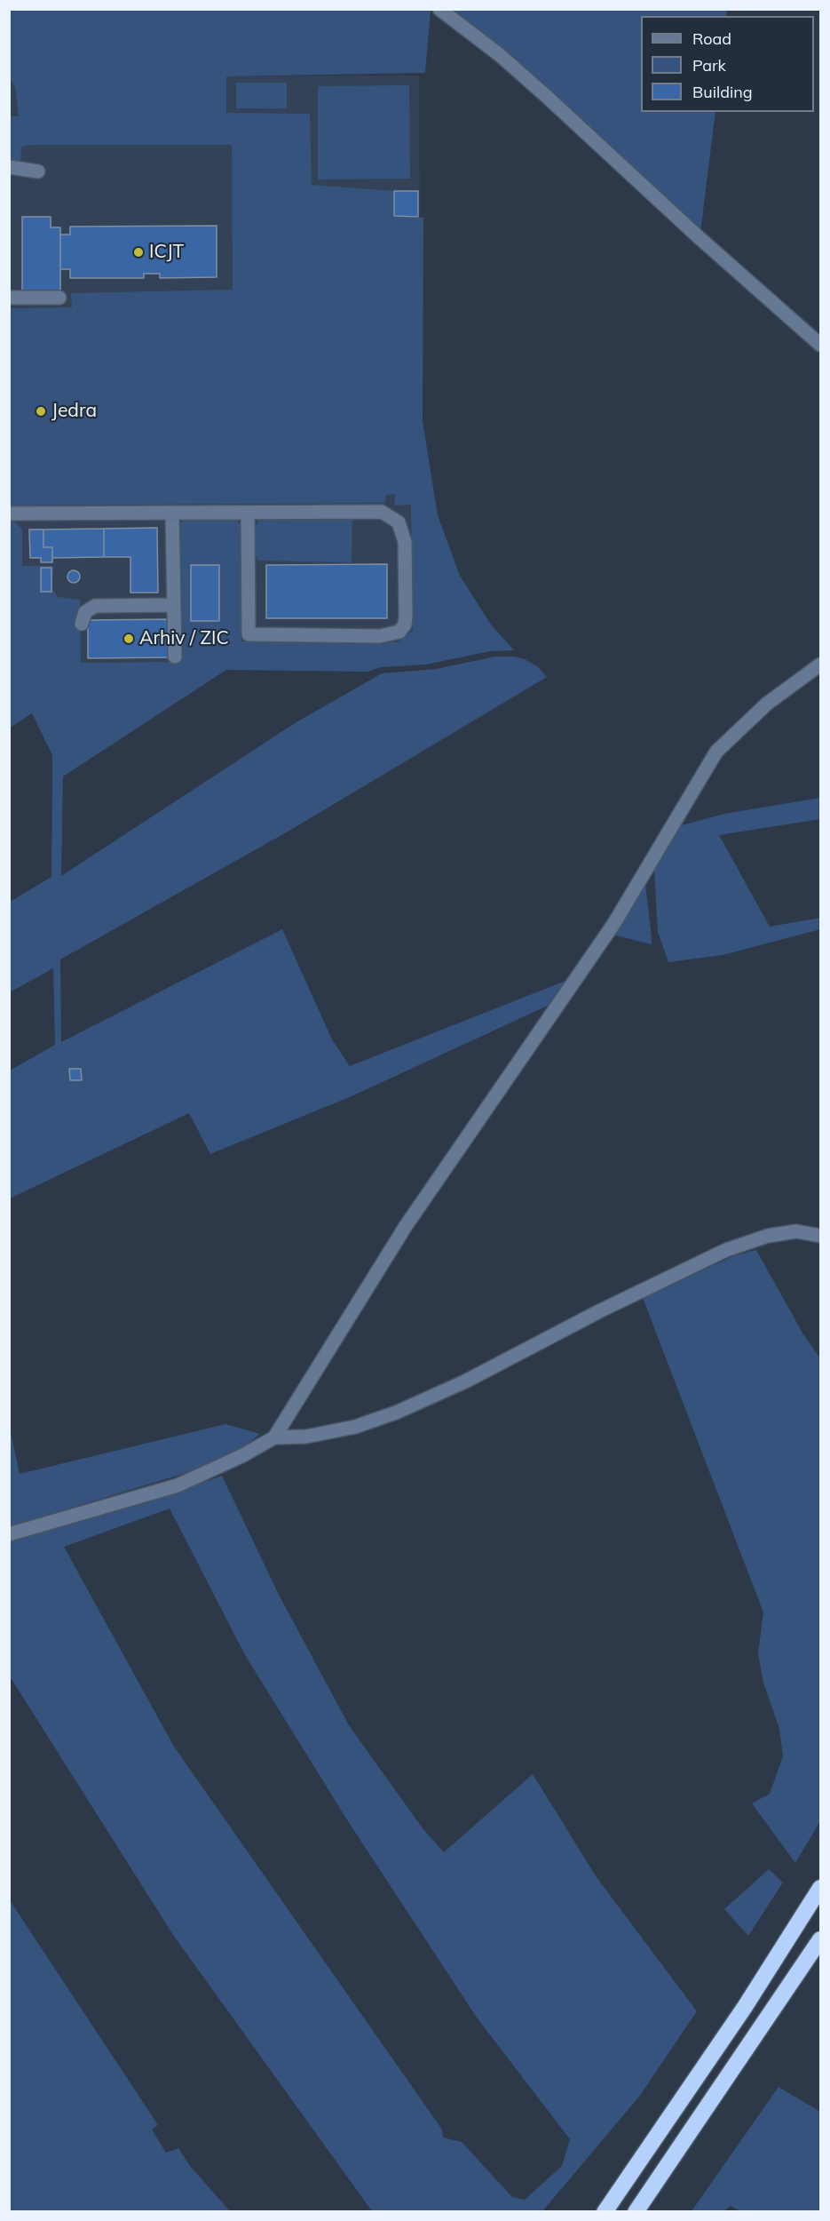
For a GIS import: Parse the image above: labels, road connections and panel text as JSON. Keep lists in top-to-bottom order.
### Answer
{
  "places": ["ICJT", "Jedra", "Arhiv / ZIC"],
  "legend": ["Road", "Park", "Building"]
}
